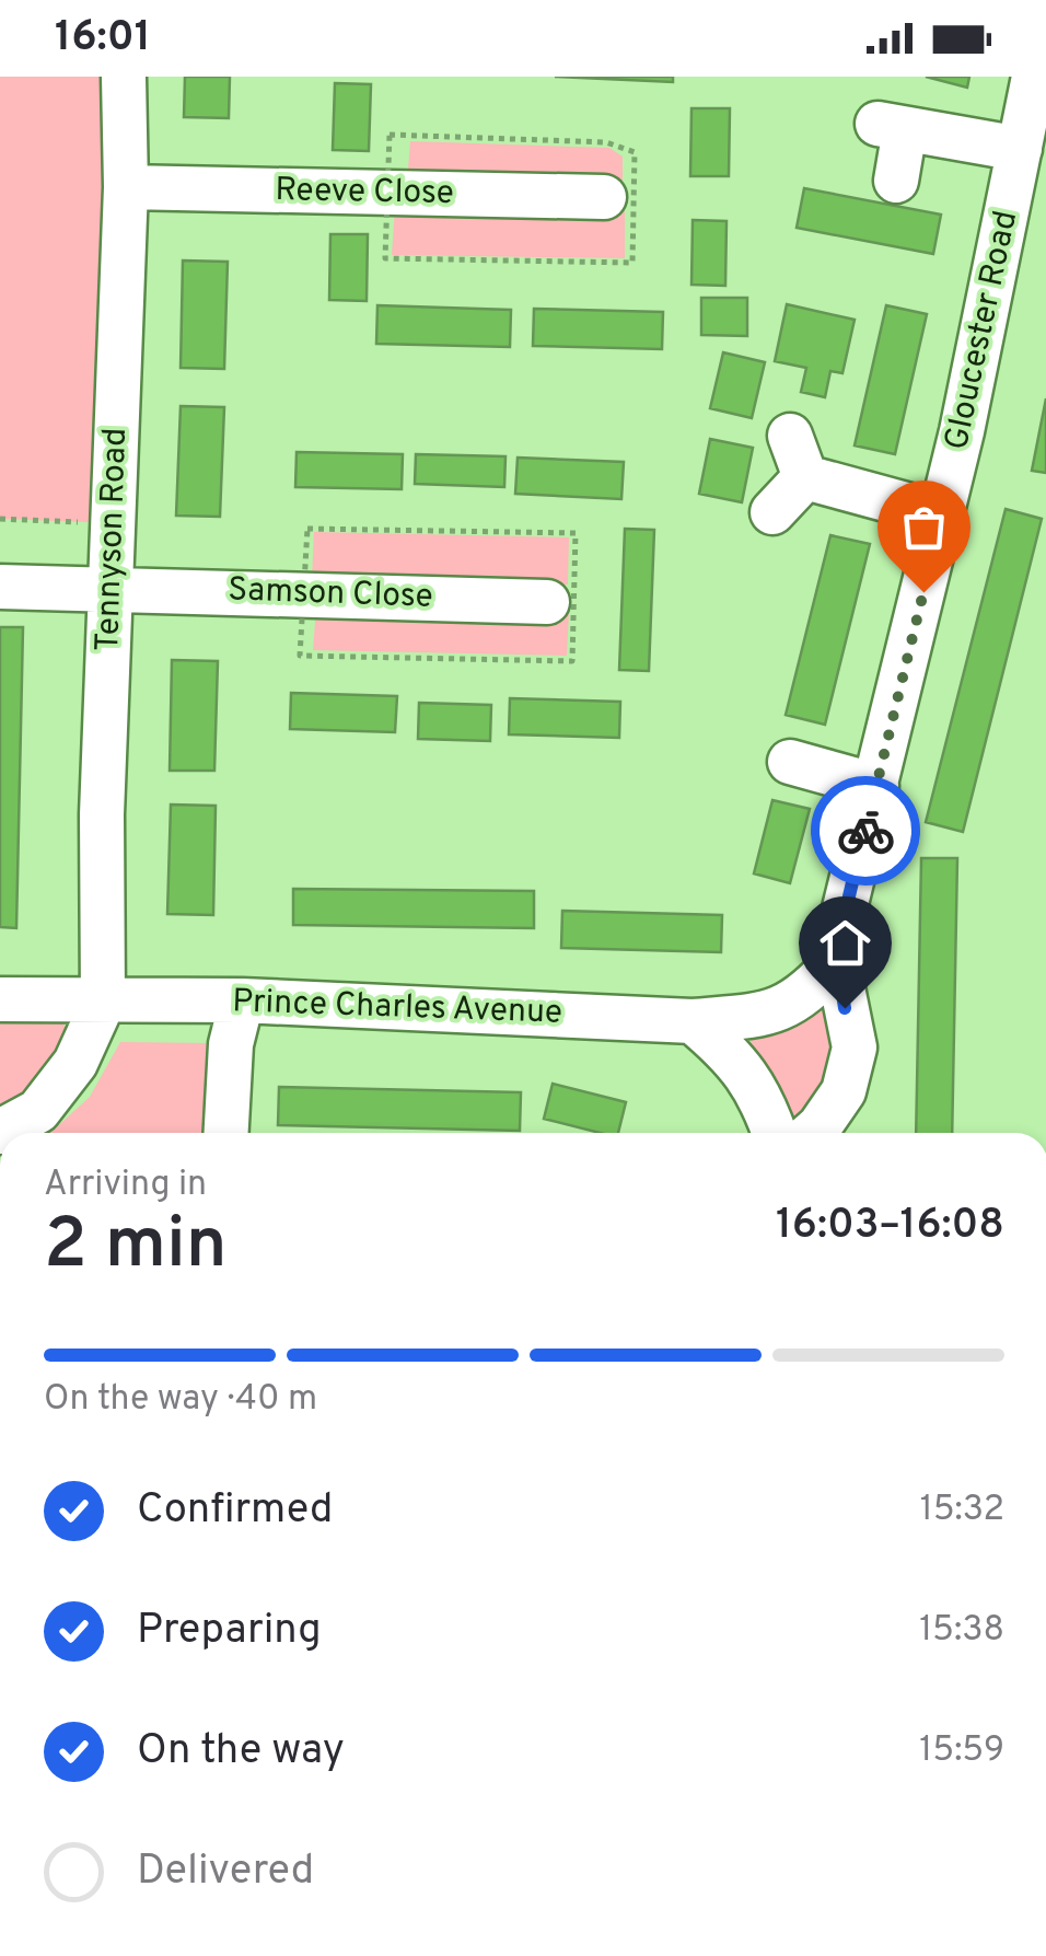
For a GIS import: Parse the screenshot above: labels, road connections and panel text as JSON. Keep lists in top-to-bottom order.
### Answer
{
  "streets": {
    "street": [
      "Reeve Close",
      "Gloucester Road",
      "Tennyson Road",
      "Samson Close",
      "Prince Charles Avenue"
    ]
  },
  "crossings": [
    ["Reeve Close", "Tennyson Road"],
    ["Gloucester Road", "Prince Charles Avenue"],
    ["Tennyson Road", "Samson Close"],
    ["Tennyson Road", "Prince Charles Avenue"]
  ],
  "page": {
    "status": "16:01",
    "heading": ["2 min", "Arriving in", "16:03–16:08"],
    "bar": "On the way · 40 m",
    "list": [
      ["Confirmed", "15:32"],
      ["Preparing", "15:38"],
      ["On the way", "15:59"],
      "Delivered"
    ]
  }
}
